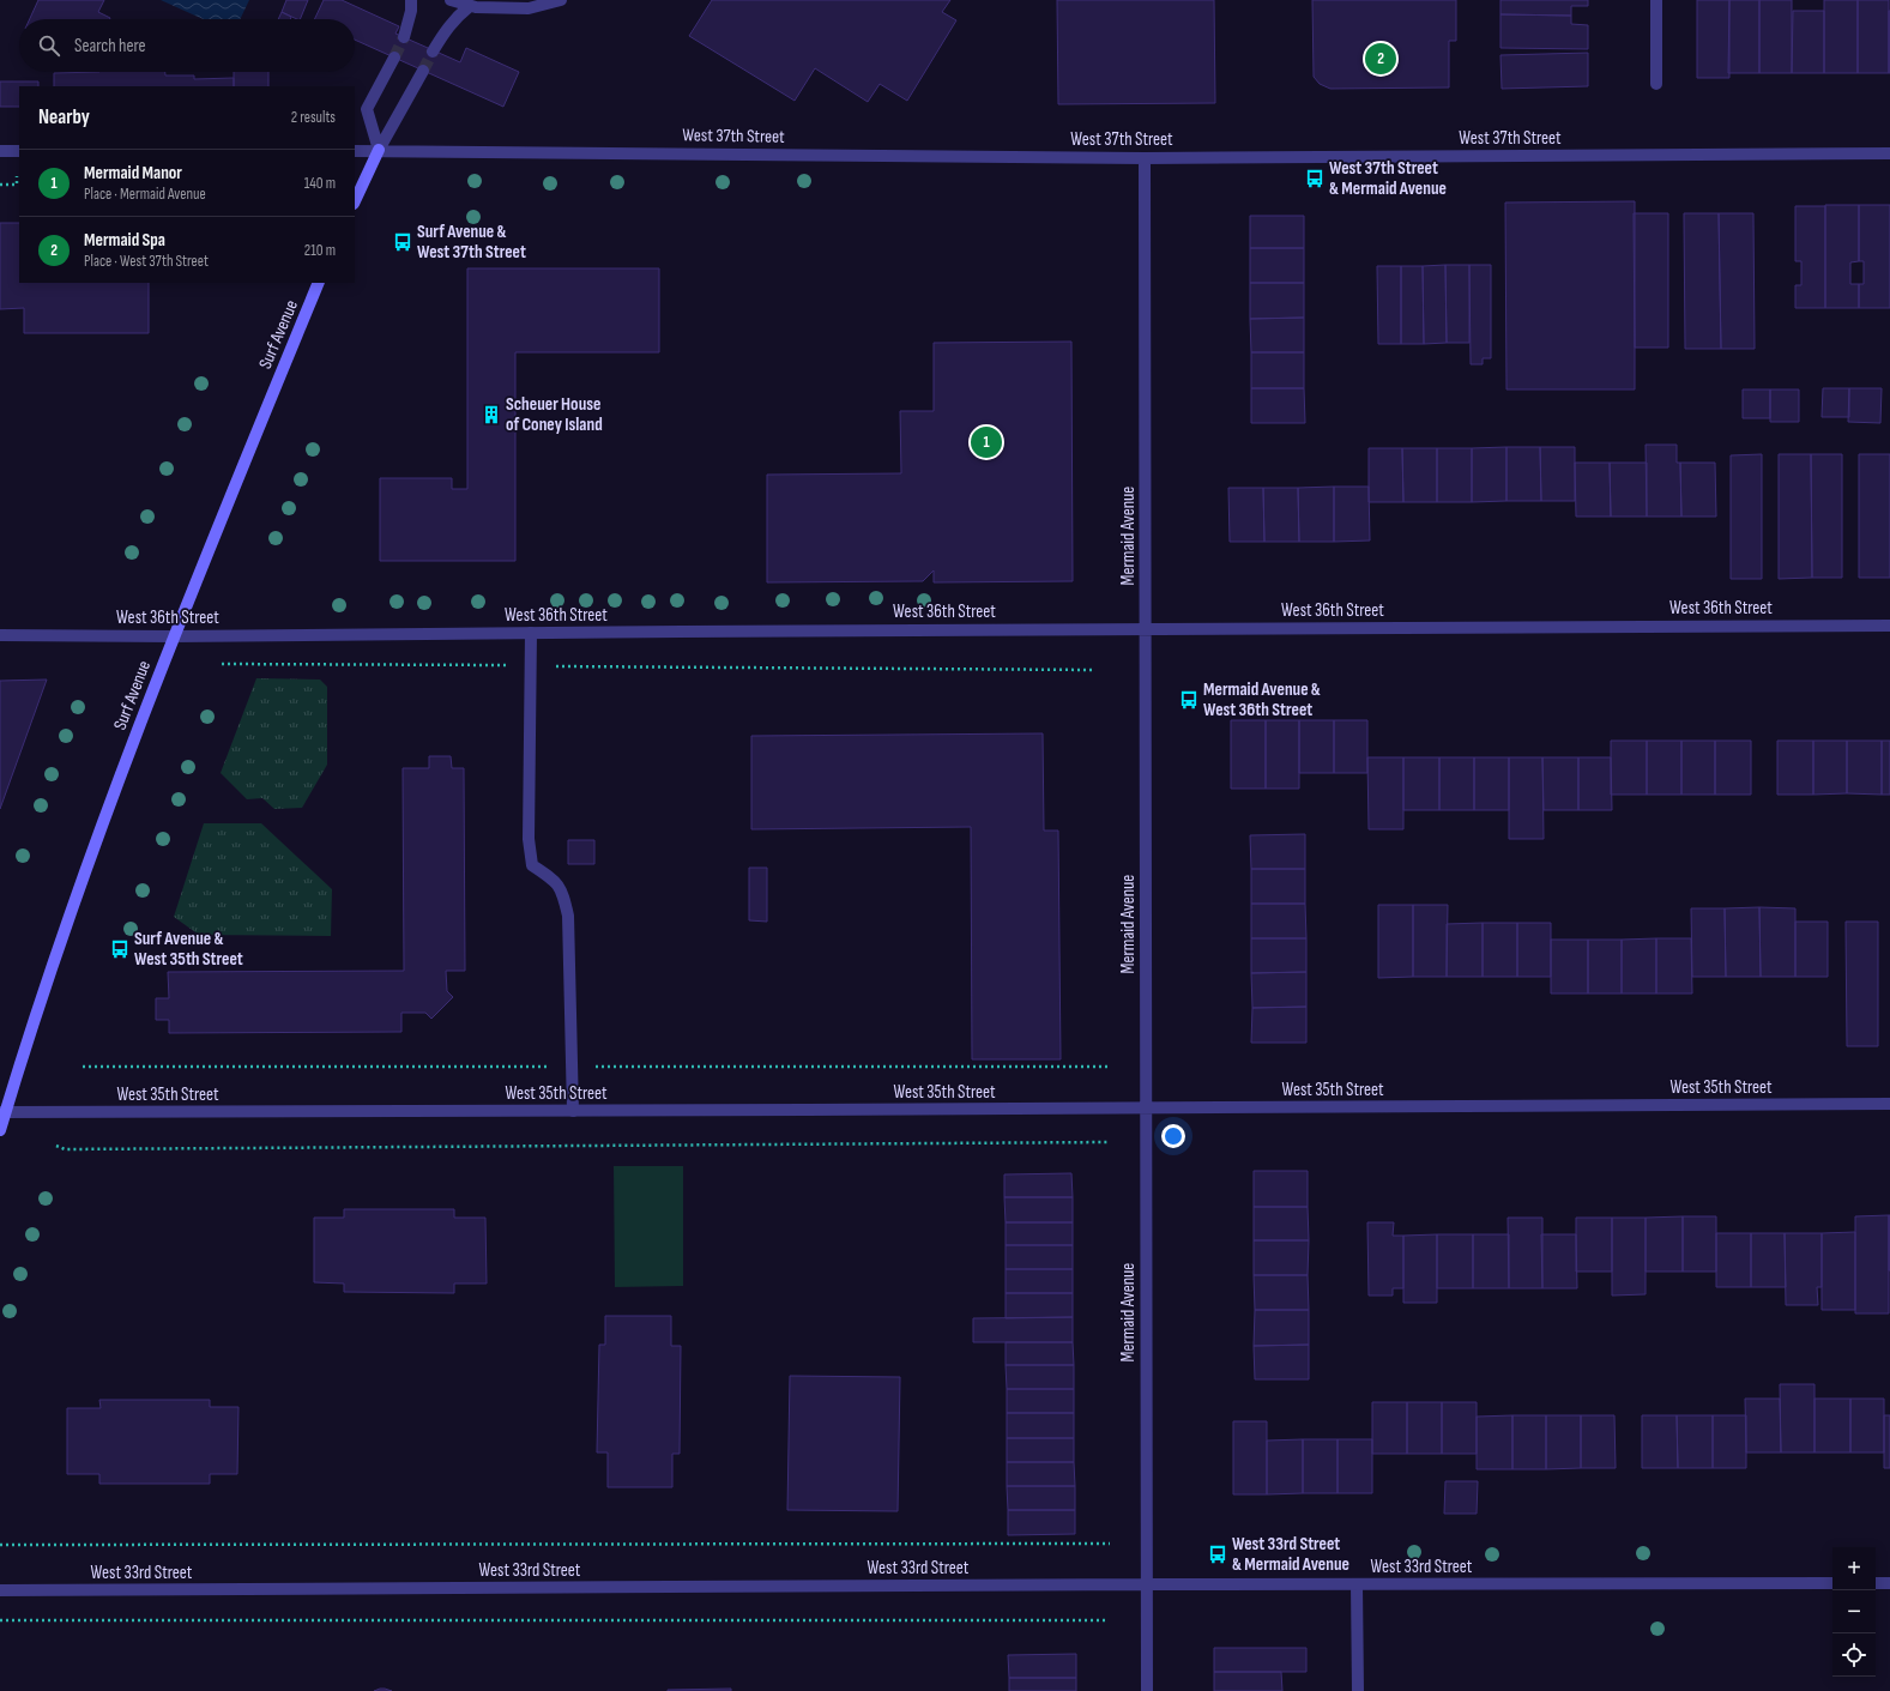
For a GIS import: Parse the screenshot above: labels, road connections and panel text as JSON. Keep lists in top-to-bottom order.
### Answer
{
  "streets": {
    "main road": ["Surf Avenue"],
    "street": [
      "West 37th Street",
      "Mermaid Avenue",
      "West 36th Street",
      "West 35th Street",
      "West 33rd Street"
    ]
  },
  "crossings": [
    ["West 37th Street", "Mermaid Avenue"],
    ["Surf Avenue", "West 36th Street"],
    ["Surf Avenue", "West 35th Street"],
    ["Mermaid Avenue", "West 36th Street"],
    ["Mermaid Avenue", "West 35th Street"],
    ["Mermaid Avenue", "West 33rd Street"]
  ],
  "places": {
    "bus stop": [
      "West 37th Street & Mermaid Avenue",
      "Surf Avenue & West 37th Street",
      "Mermaid Avenue & West 36th Street",
      "Surf Avenue & West 35th Street",
      "West 33rd Street & Mermaid Avenue"
    ],
    "building": ["Scheuer House of Coney Island"]
  },
  "page": {
    "search": "Search here",
    "pins": ["2", "1"],
    "heading": ["Nearby", "2 results"],
    "list": [
      {
        "mark": "1",
        "name": "Mermaid Manor",
        "note": "Place · Mermaid Avenue",
        "value": "140 m"
      },
      {
        "mark": "2",
        "name": "Mermaid Spa",
        "note": "Place · West 37th Street",
        "value": "210 m"
      }
    ],
    "map_buttons": ["+", "−"]
  }
}
